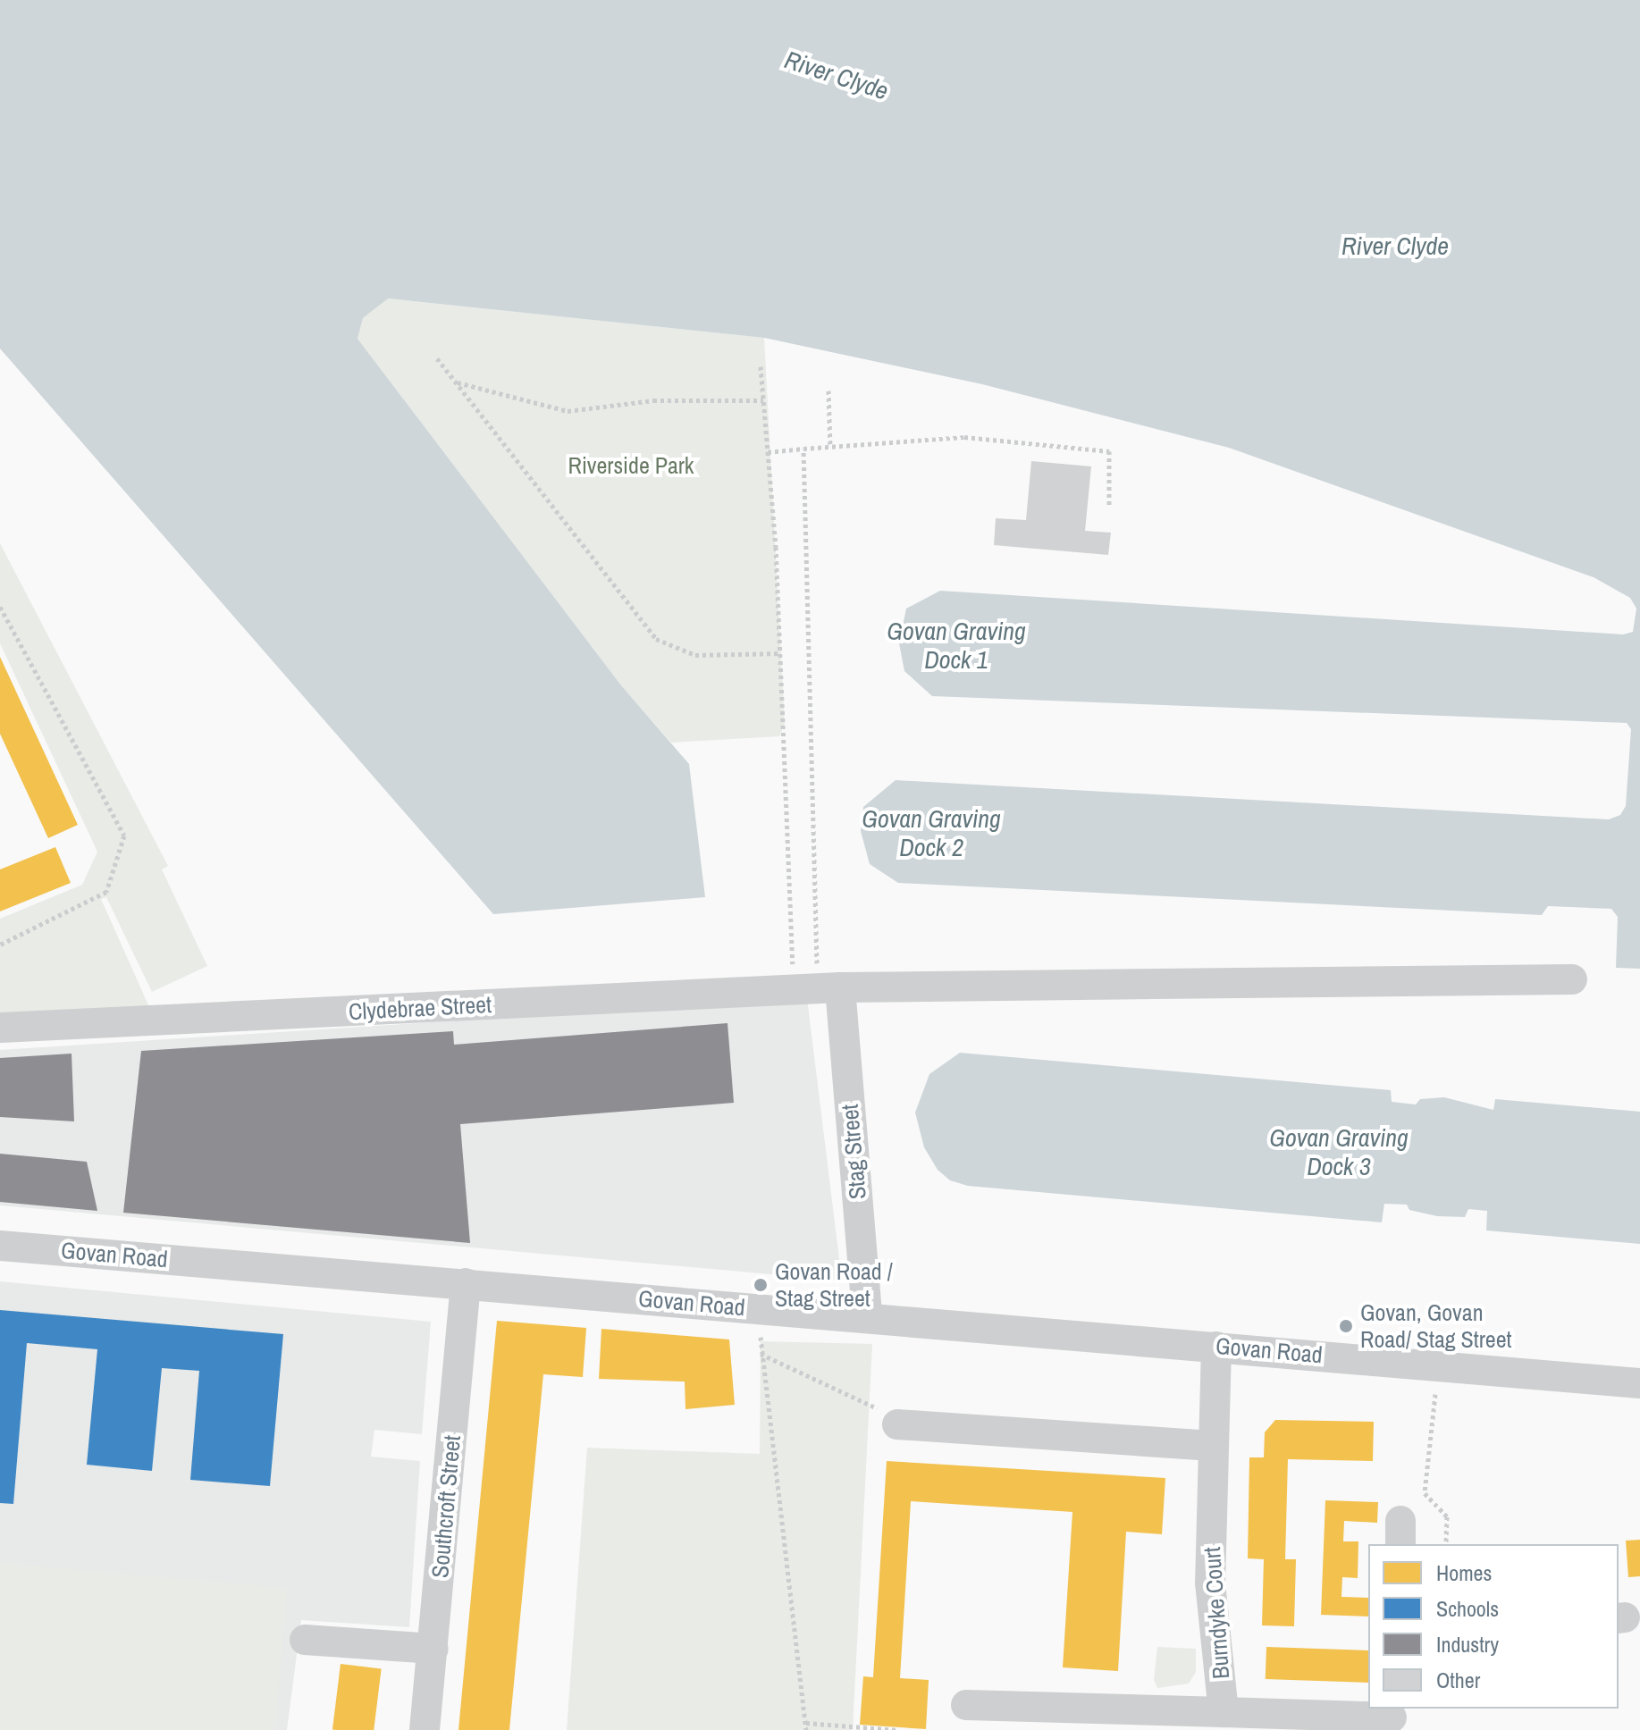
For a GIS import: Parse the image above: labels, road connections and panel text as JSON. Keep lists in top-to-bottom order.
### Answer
{
  "streets": {
    "street": [
      "Clydebrae Street",
      "Stag Street",
      "Govan Road",
      "Southcroft Street",
      "Burndyke Court"
    ]
  },
  "crossings": [
    ["Clydebrae Street", "Stag Street"],
    ["Stag Street", "Govan Road"],
    ["Govan Road", "Southcroft Street"],
    ["Govan Road", "Burndyke Court"]
  ],
  "water": [
    "River Clyde",
    "Govan Graving Dock 1",
    "Govan Graving Dock 2",
    "Govan Graving Dock 3"
  ],
  "parks": ["Riverside Park"],
  "places": ["Govan Road / Stag Street", "Govan, Govan Road/ Stag Street"],
  "legend": [
    "Homes",
    "Schools",
    "Industry",
    "Other"
  ]
}
